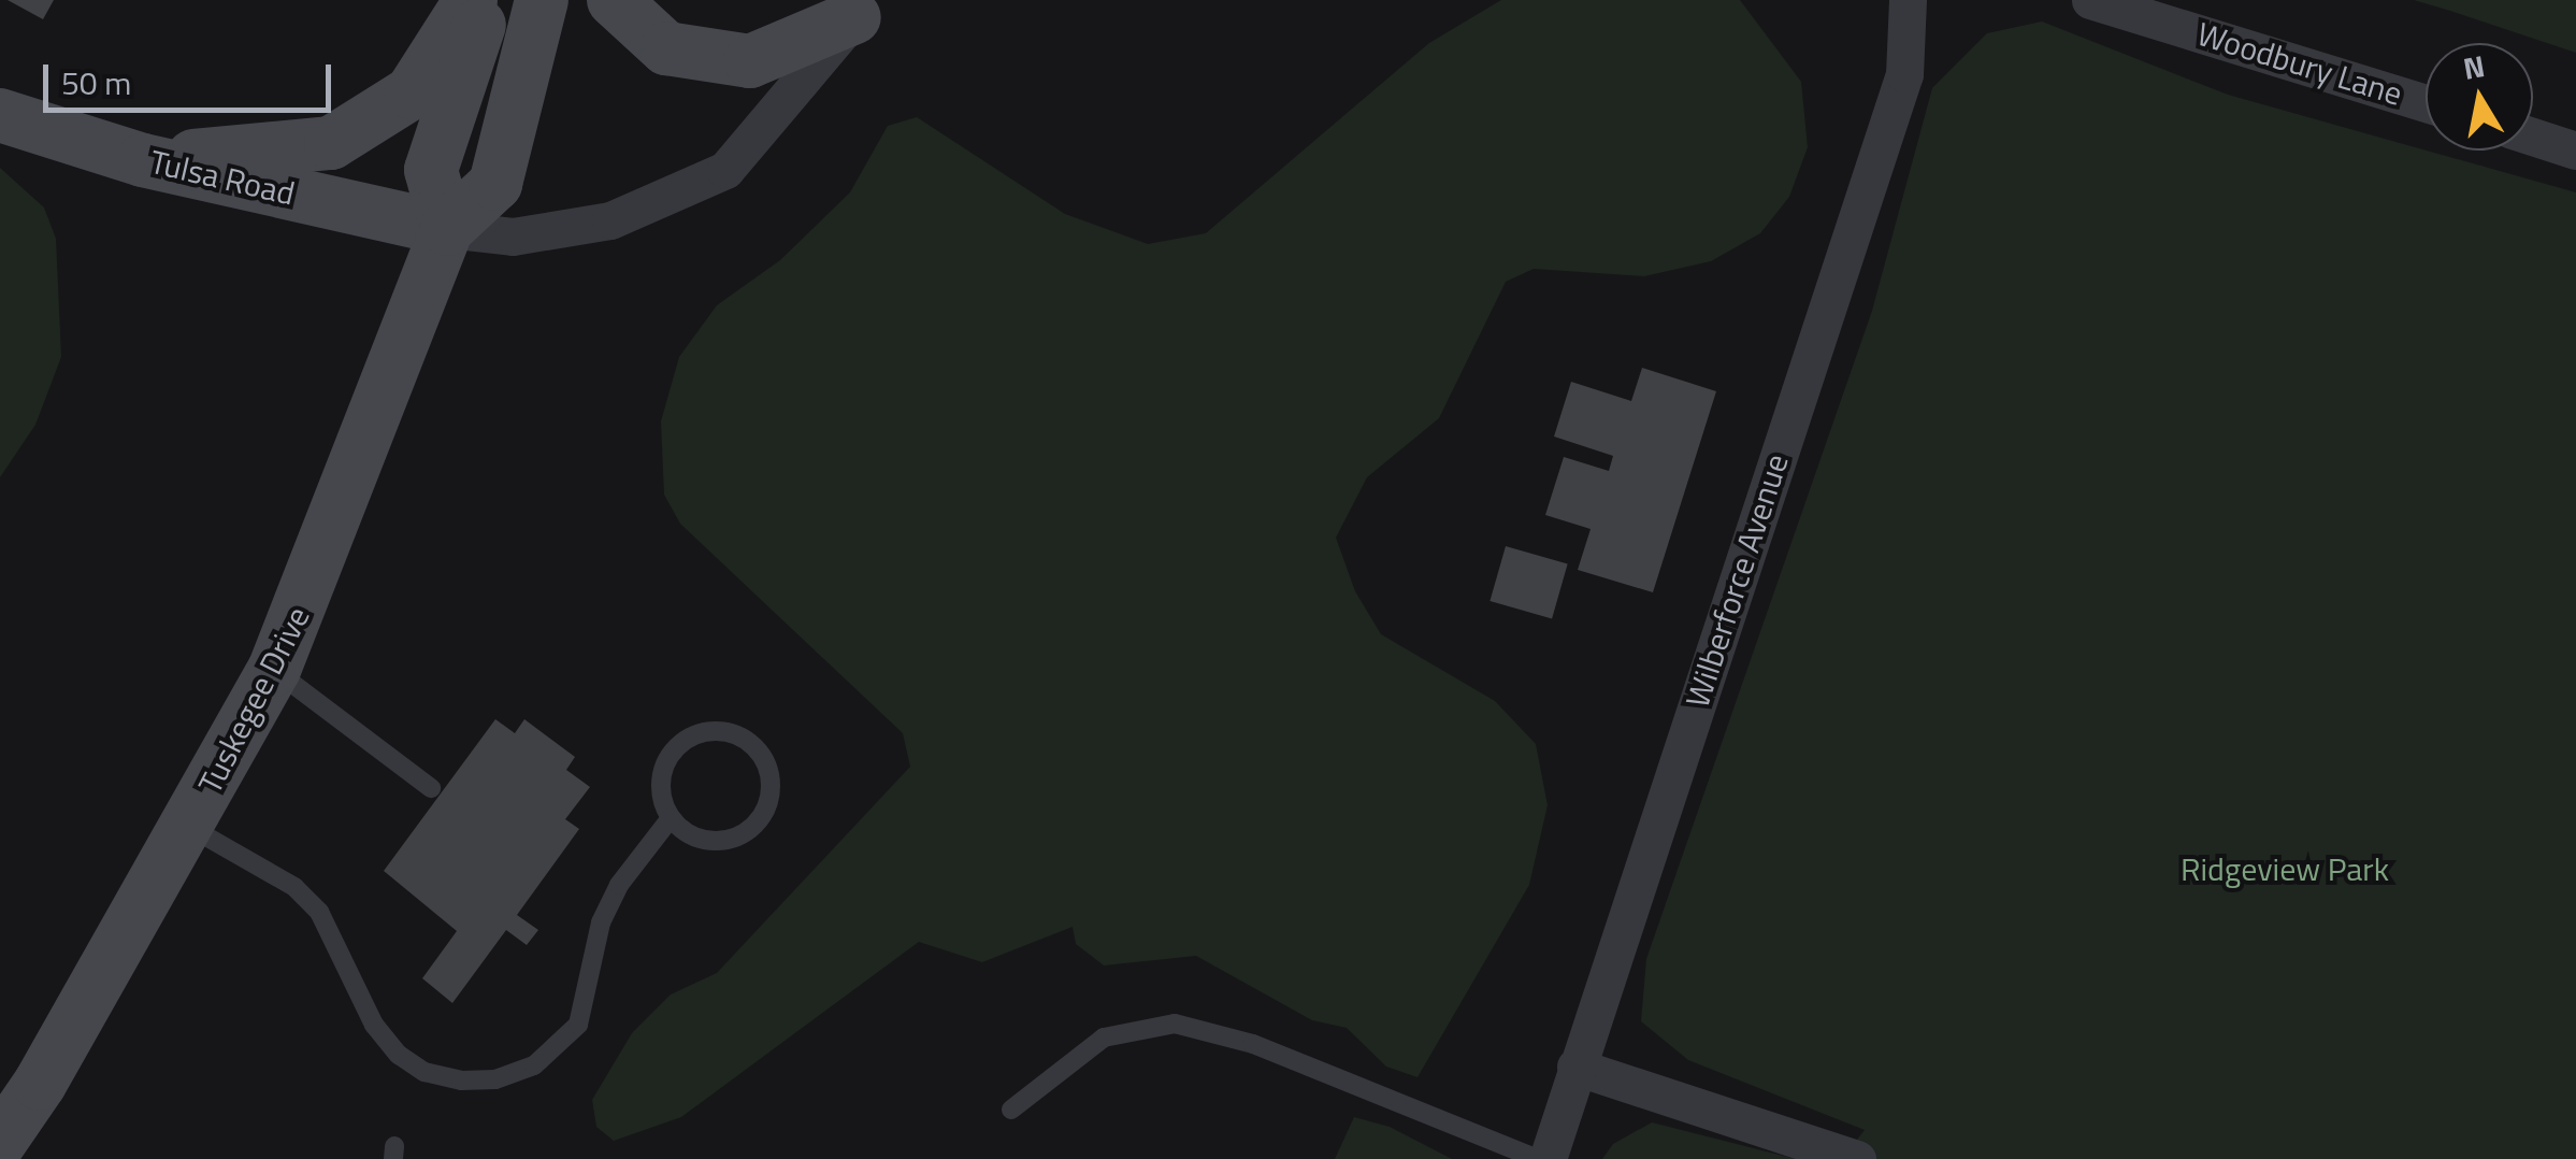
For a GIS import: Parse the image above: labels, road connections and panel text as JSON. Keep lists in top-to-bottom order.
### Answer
{
  "streets": {
    "street": [
      "Woodbury Lane",
      "Tulsa Road",
      "Wilberforce Avenue",
      "Tuskegee Drive"
    ]
  },
  "crossings": [
    ["Tulsa Road", "Tuskegee Drive"]
  ],
  "parks": ["Ridgeview Park"],
  "scale_bar": "50 m",
  "north": "top"
}
